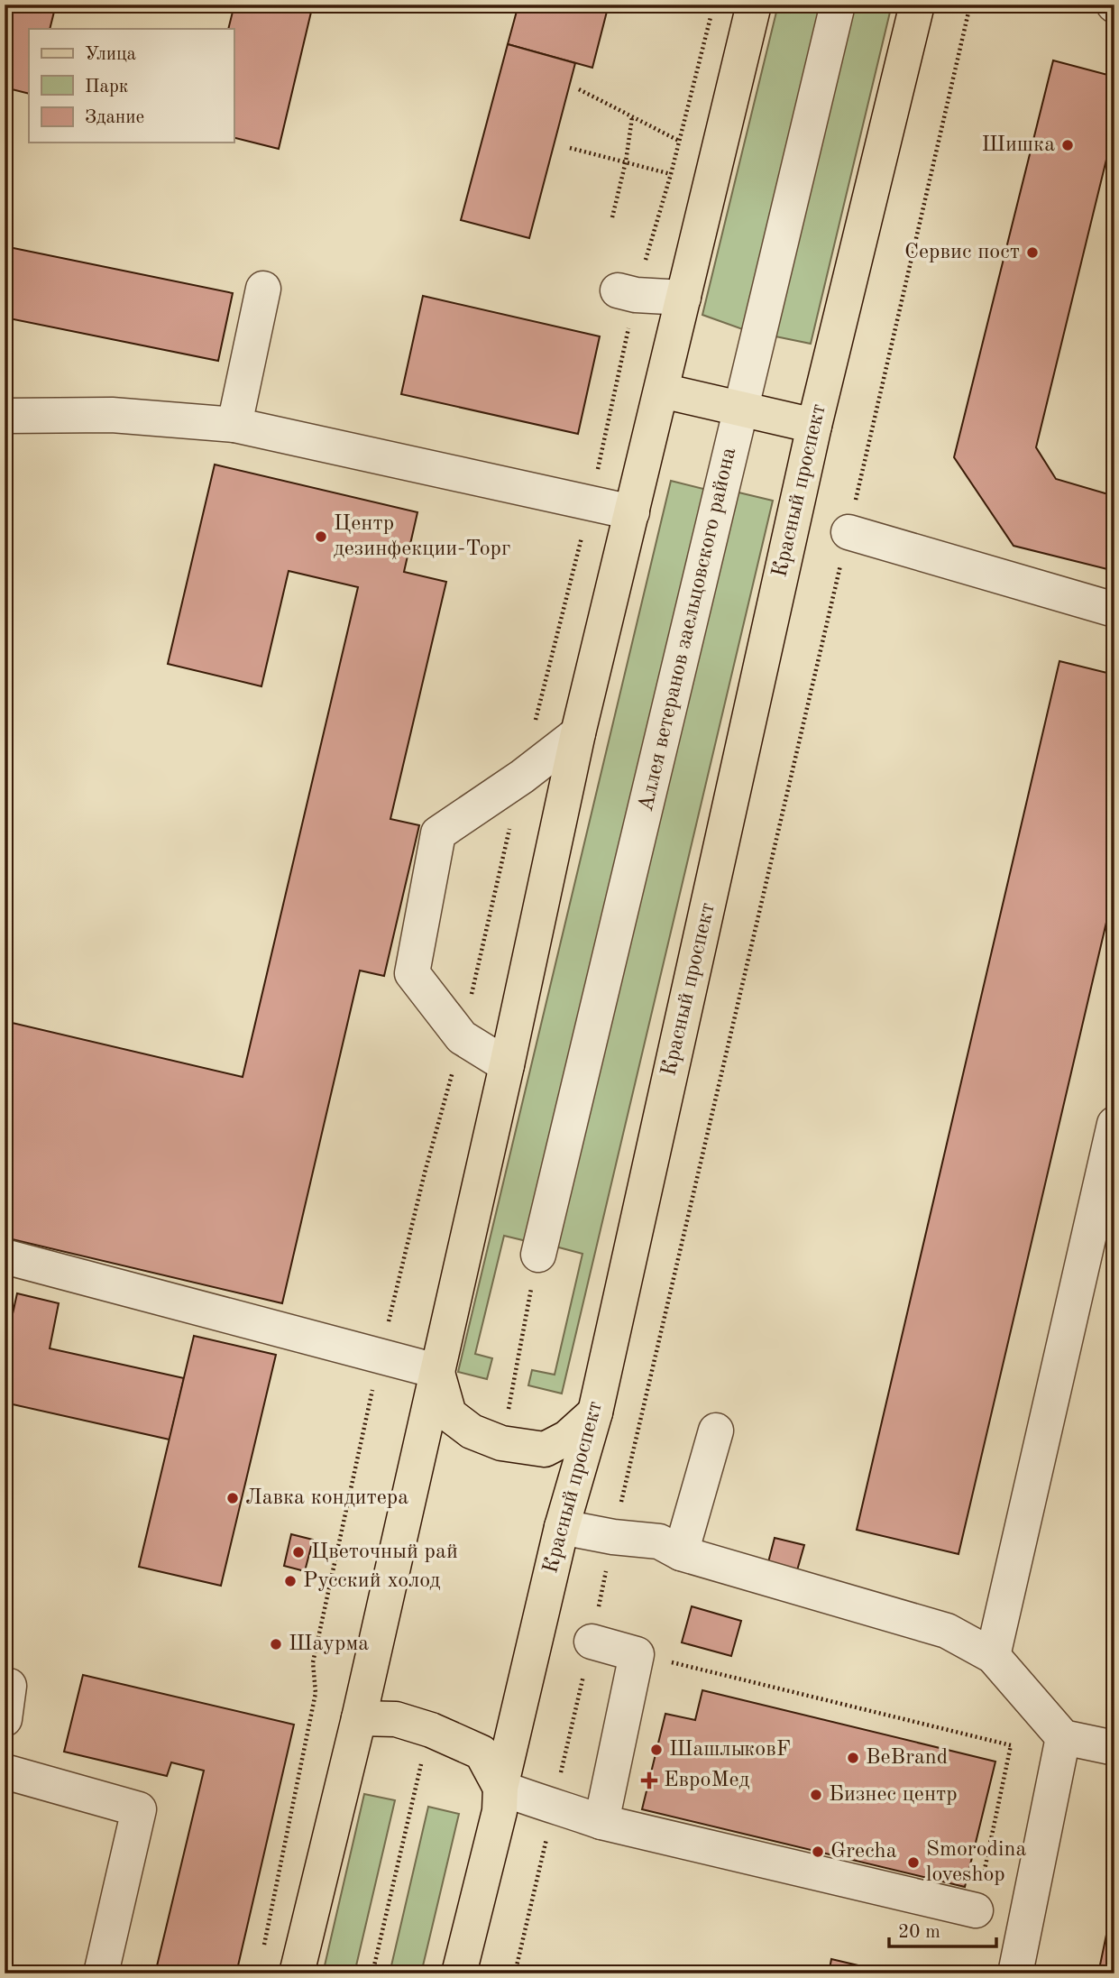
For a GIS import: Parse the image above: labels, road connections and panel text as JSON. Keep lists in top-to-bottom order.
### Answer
{
  "streets": {
    "main road": ["Красный проспект"],
    "street": ["Аллея ветеранов заельцовского района"]
  },
  "places": {
    "other": [
      "Шишка",
      "Сервис пост",
      "Центр дезинфекции-Торг",
      "Лавка кондитера",
      "Цветочный рай",
      "Русский холод",
      "Шаурма",
      "ШашлыковF",
      "BeBrand",
      "Бизнес центр",
      "Grecha",
      "Smorodina loveshop"
    ],
    "health": ["ЕвроМед"]
  },
  "legend": ["Улица", "Парк", "Здание"],
  "scale_bar": "20 m"
}
